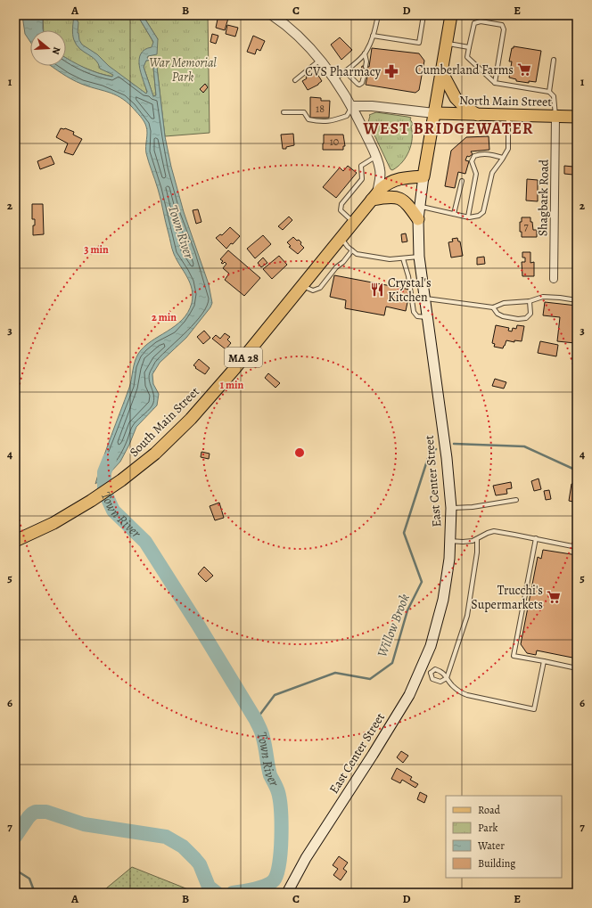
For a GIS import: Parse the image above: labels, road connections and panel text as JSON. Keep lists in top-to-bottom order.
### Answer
{
  "streets": {
    "main road": [
      "North Main Street",
      "MA 28",
      "South Main Street",
      "East Center Street"
    ],
    "street": ["Shagbark Road"]
  },
  "crossings": [
    ["North Main Street", "Shagbark Road"],
    ["North Main Street", "East Center Street"],
    ["South Main Street", "East Center Street"]
  ],
  "districts": ["WEST BRIDGEWATER"],
  "water": ["Town River", "Willow Brook"],
  "parks": ["War Memorial Park"],
  "places": {
    "supermarket": ["Cumberland Farms", "Trucchi's Supermarkets"],
    "pharmacy": ["CVS Pharmacy"],
    "restaurant": ["Crystal's Kitchen"]
  },
  "house_numbers": ["18", "10", "7"],
  "legend": [
    "Road",
    "Park",
    "Water",
    "Building"
  ],
  "north": "right",
  "grid": {
    "columns": [
      "A",
      "B",
      "C",
      "D",
      "E"
    ],
    "rows": [
      "1",
      "2",
      "3",
      "4",
      "5",
      "6",
      "7"
    ]
  },
  "rings": ["3 min", "2 min", "1 min"]
}
